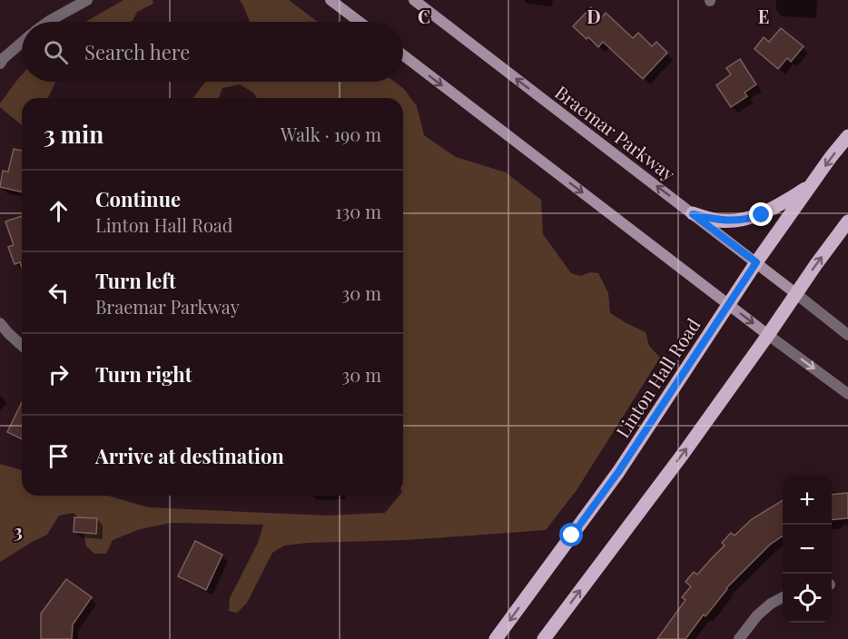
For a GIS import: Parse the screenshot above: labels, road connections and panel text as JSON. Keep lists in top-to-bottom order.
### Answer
{
  "streets": {
    "main road": ["Linton Hall Road"],
    "street": ["Braemar Parkway"]
  },
  "crossings": [
    ["Braemar Parkway", "Linton Hall Road"]
  ],
  "page": {
    "search": "Search here",
    "heading": ["3 min", "Walk · 190 m"],
    "list": [
      ["Continue", "Linton Hall Road", "130 m"],
      ["Turn left", "Braemar Parkway", "30 m"],
      ["Turn right", "30 m"],
      "Arrive at destination"
    ],
    "map_buttons": ["+", "−"]
  },
  "grid": {
    "columns": ["C", "D", "E"],
    "rows": ["3"]
  }
}
